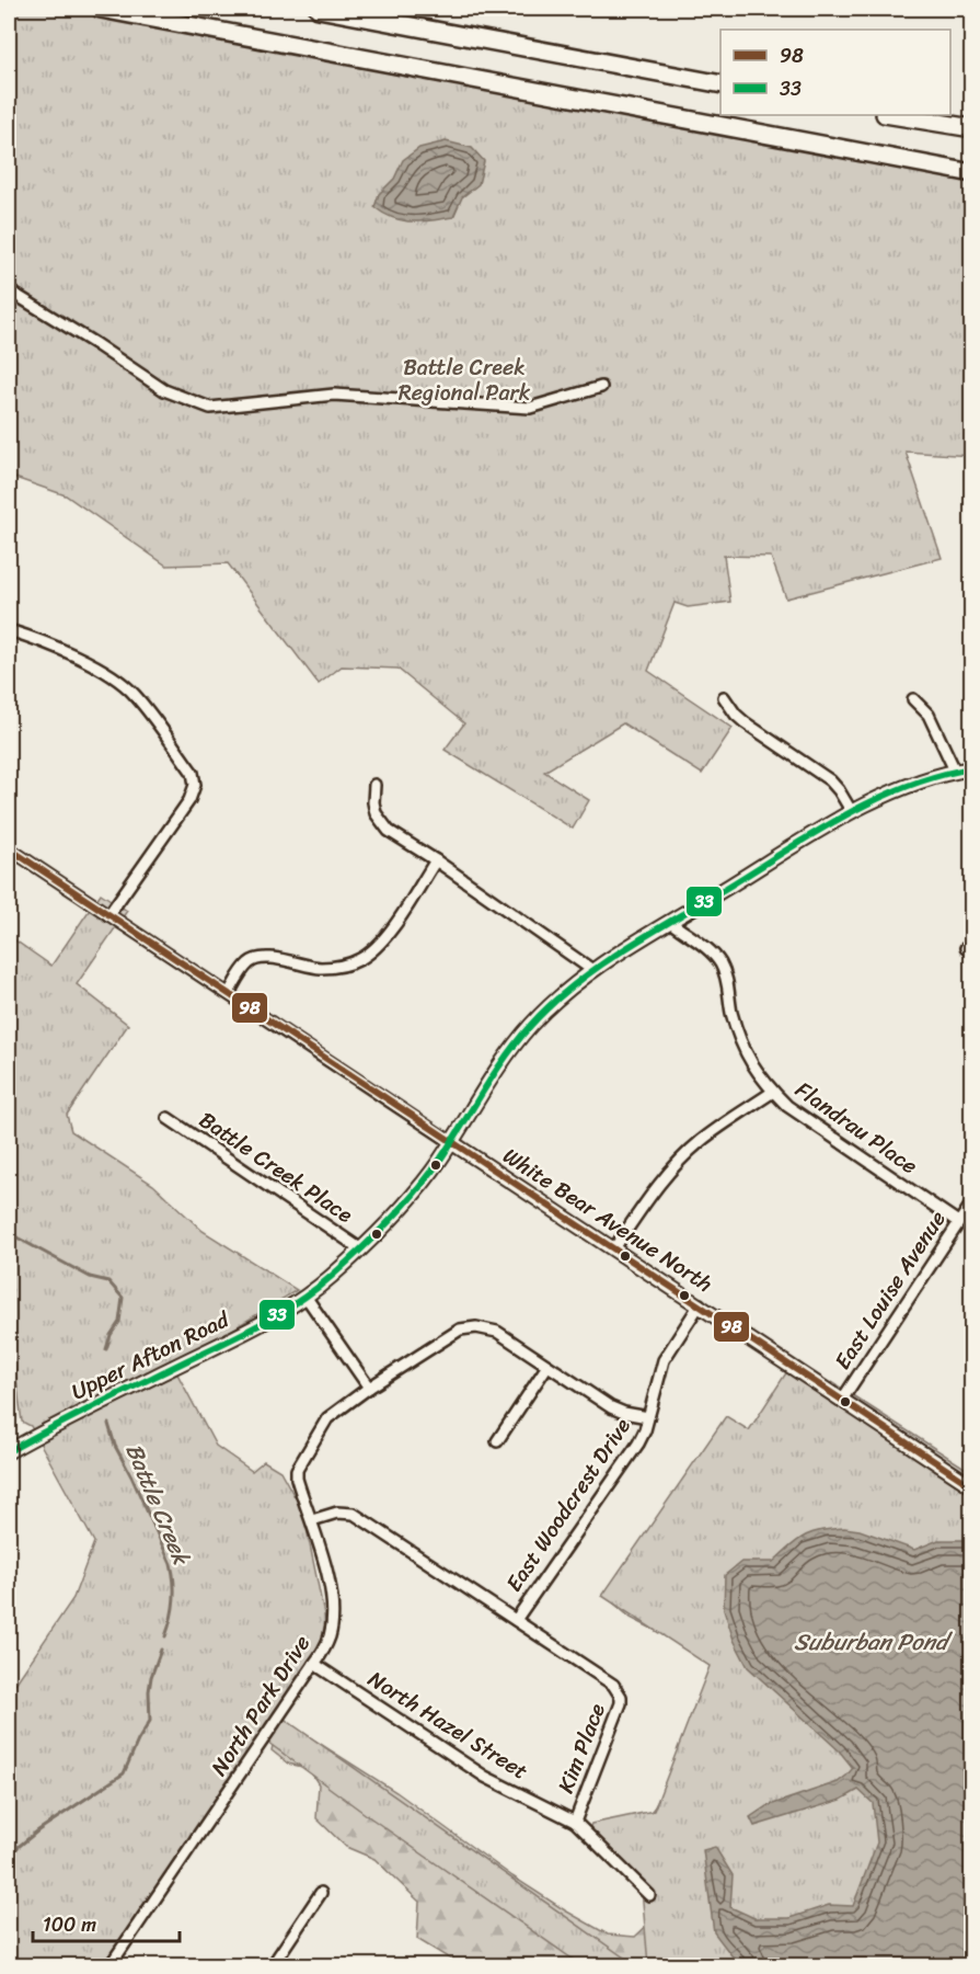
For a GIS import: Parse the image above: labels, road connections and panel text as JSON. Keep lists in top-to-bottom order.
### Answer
{
  "streets": {
    "street": [
      "Flandrau Place",
      "Battle Creek Place",
      "White Bear Avenue North",
      "East Louise Avenue",
      "Upper Afton Road",
      "East Woodcrest Drive",
      "North Park Drive",
      "North Hazel Street",
      "Kim Place"
    ]
  },
  "crossings": [
    ["Flandrau Place", "East Louise Avenue"],
    ["Flandrau Place", "Upper Afton Road"],
    ["Battle Creek Place", "Upper Afton Road"],
    ["White Bear Avenue North", "East Louise Avenue"],
    ["White Bear Avenue North", "Upper Afton Road"],
    ["White Bear Avenue North", "East Woodcrest Drive"],
    ["East Woodcrest Drive", "Kim Place"],
    ["North Park Drive", "North Hazel Street"],
    ["North Hazel Street", "Kim Place"]
  ],
  "water": ["Battle Creek", "Suburban Pond"],
  "parks": ["Battle Creek Regional Park"],
  "lines": ["transit line 33", "transit line 98"],
  "legend": ["98", "33"],
  "scale_bar": "100 m"
}
